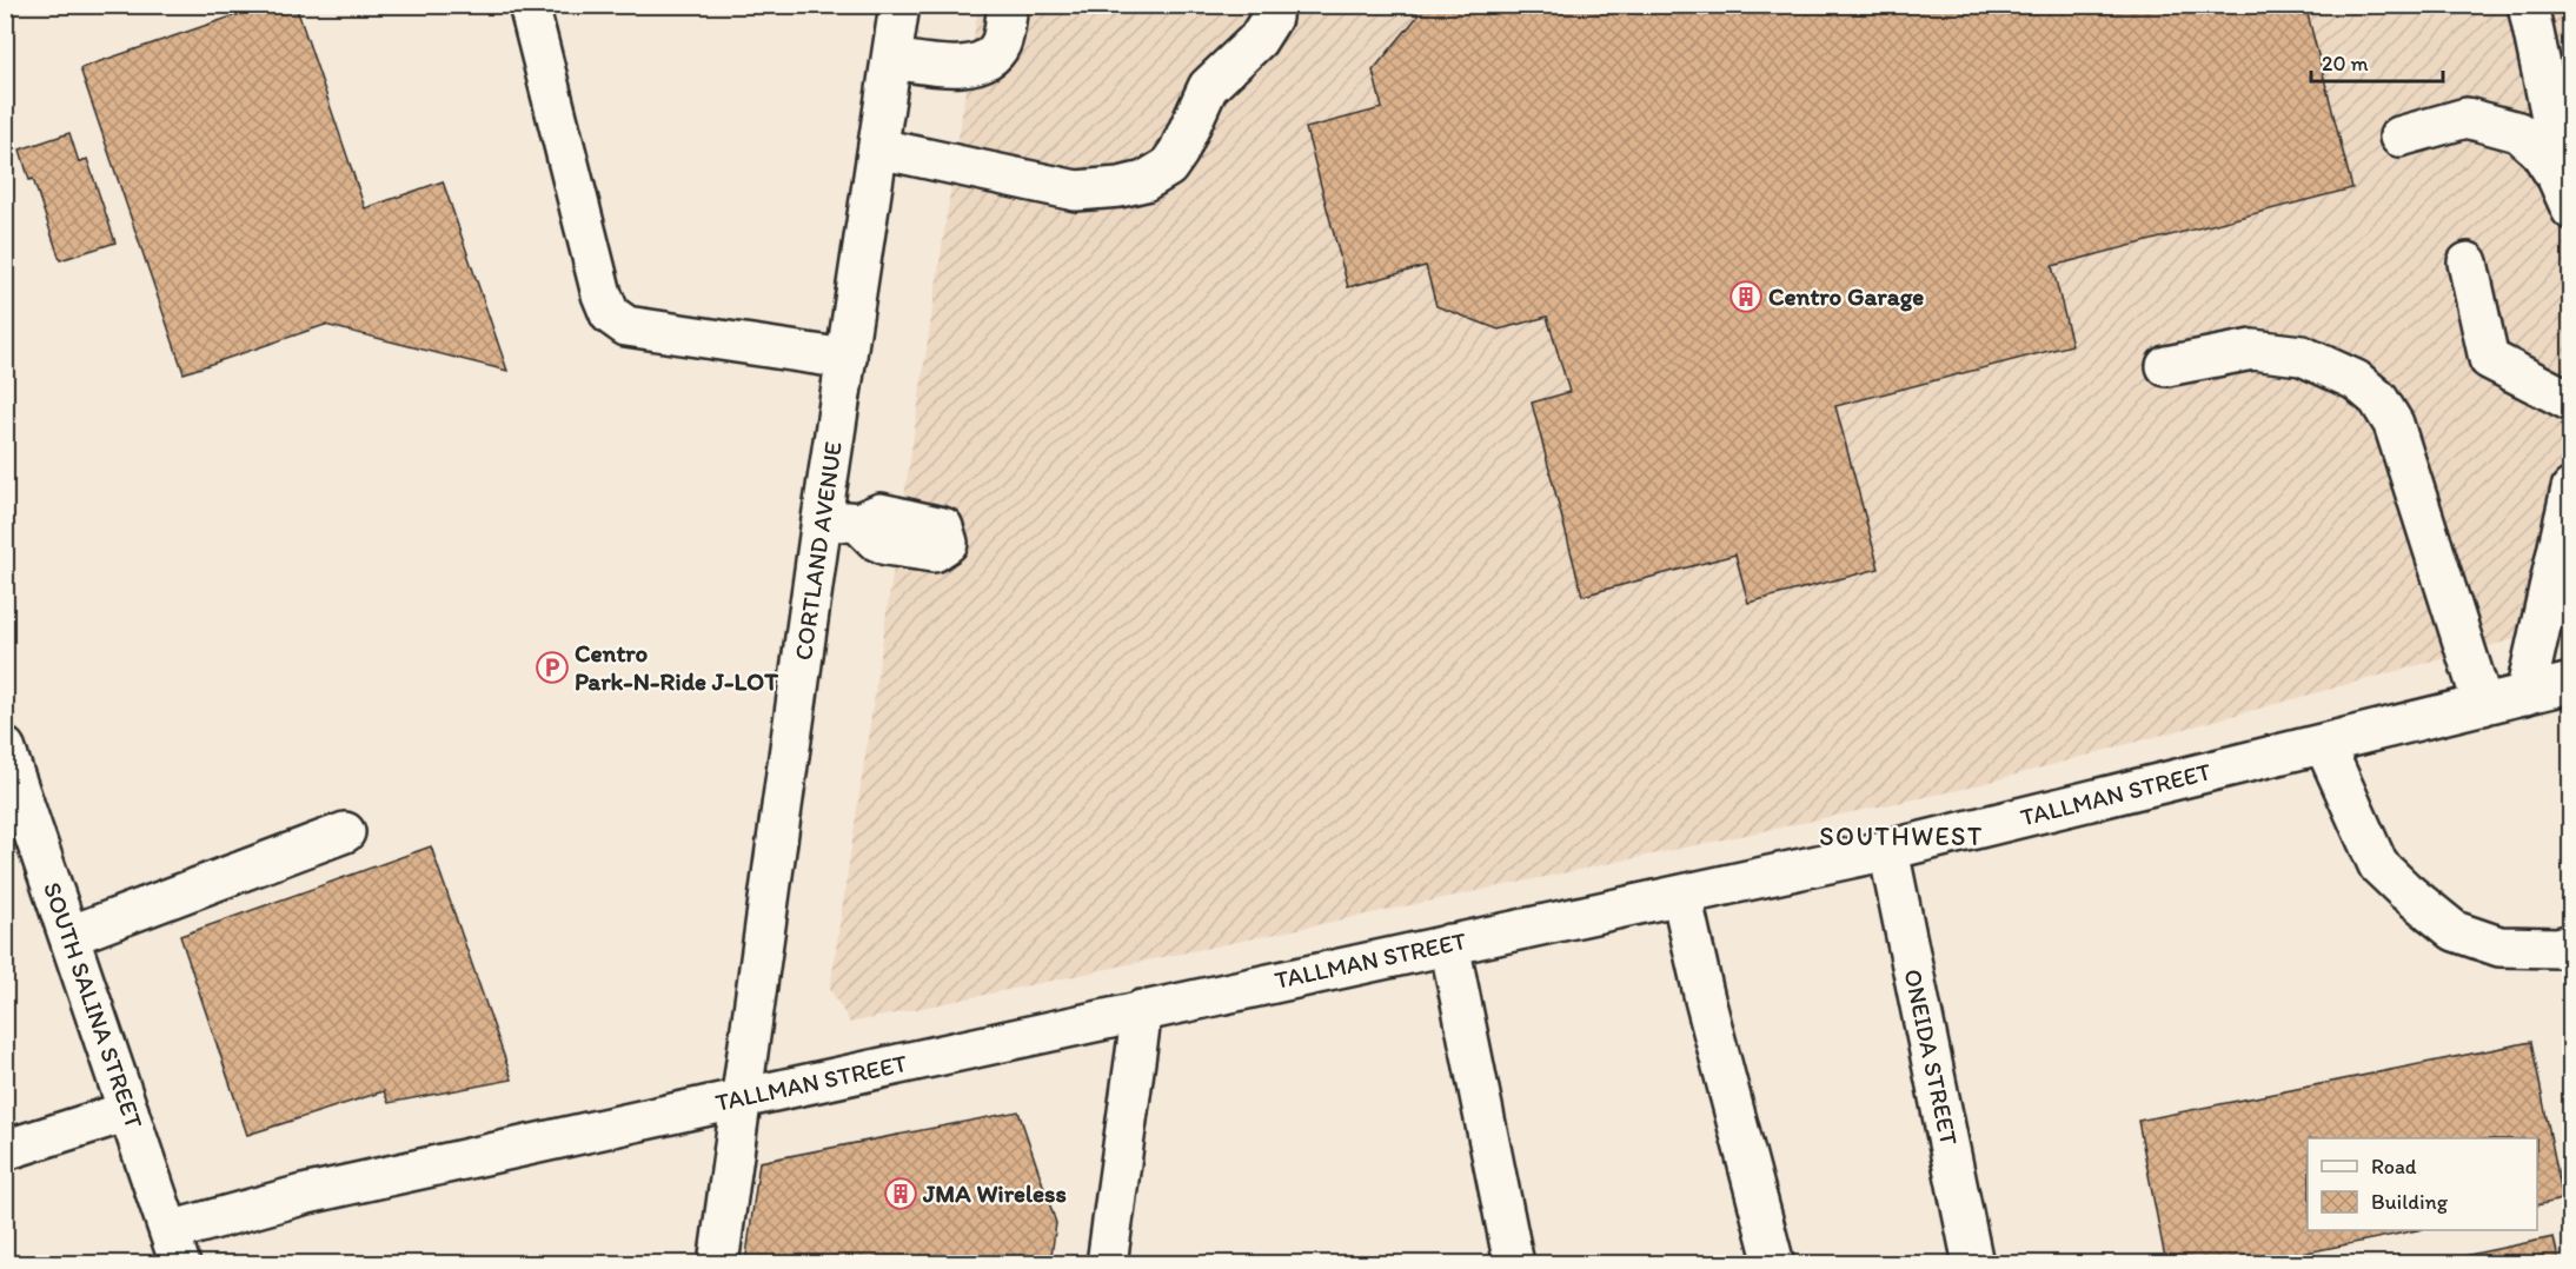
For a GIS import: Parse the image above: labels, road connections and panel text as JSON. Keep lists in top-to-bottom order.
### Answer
{
  "streets": {
    "street": [
      "CORTLAND AVENUE",
      "TALLMAN STREET",
      "SOUTH SALINA STREET",
      "ONEIDA STREET"
    ]
  },
  "crossings": [
    ["CORTLAND AVENUE", "TALLMAN STREET"],
    ["TALLMAN STREET", "SOUTH SALINA STREET"],
    ["TALLMAN STREET", "ONEIDA STREET"]
  ],
  "districts": ["SOUTHWEST"],
  "places": {
    "building": ["Centro Garage", "JMA Wireless"],
    "parking": ["Centro Park-N-Ride J-LOT"]
  },
  "legend": ["Road", "Building"],
  "scale_bar": "20 m"
}
